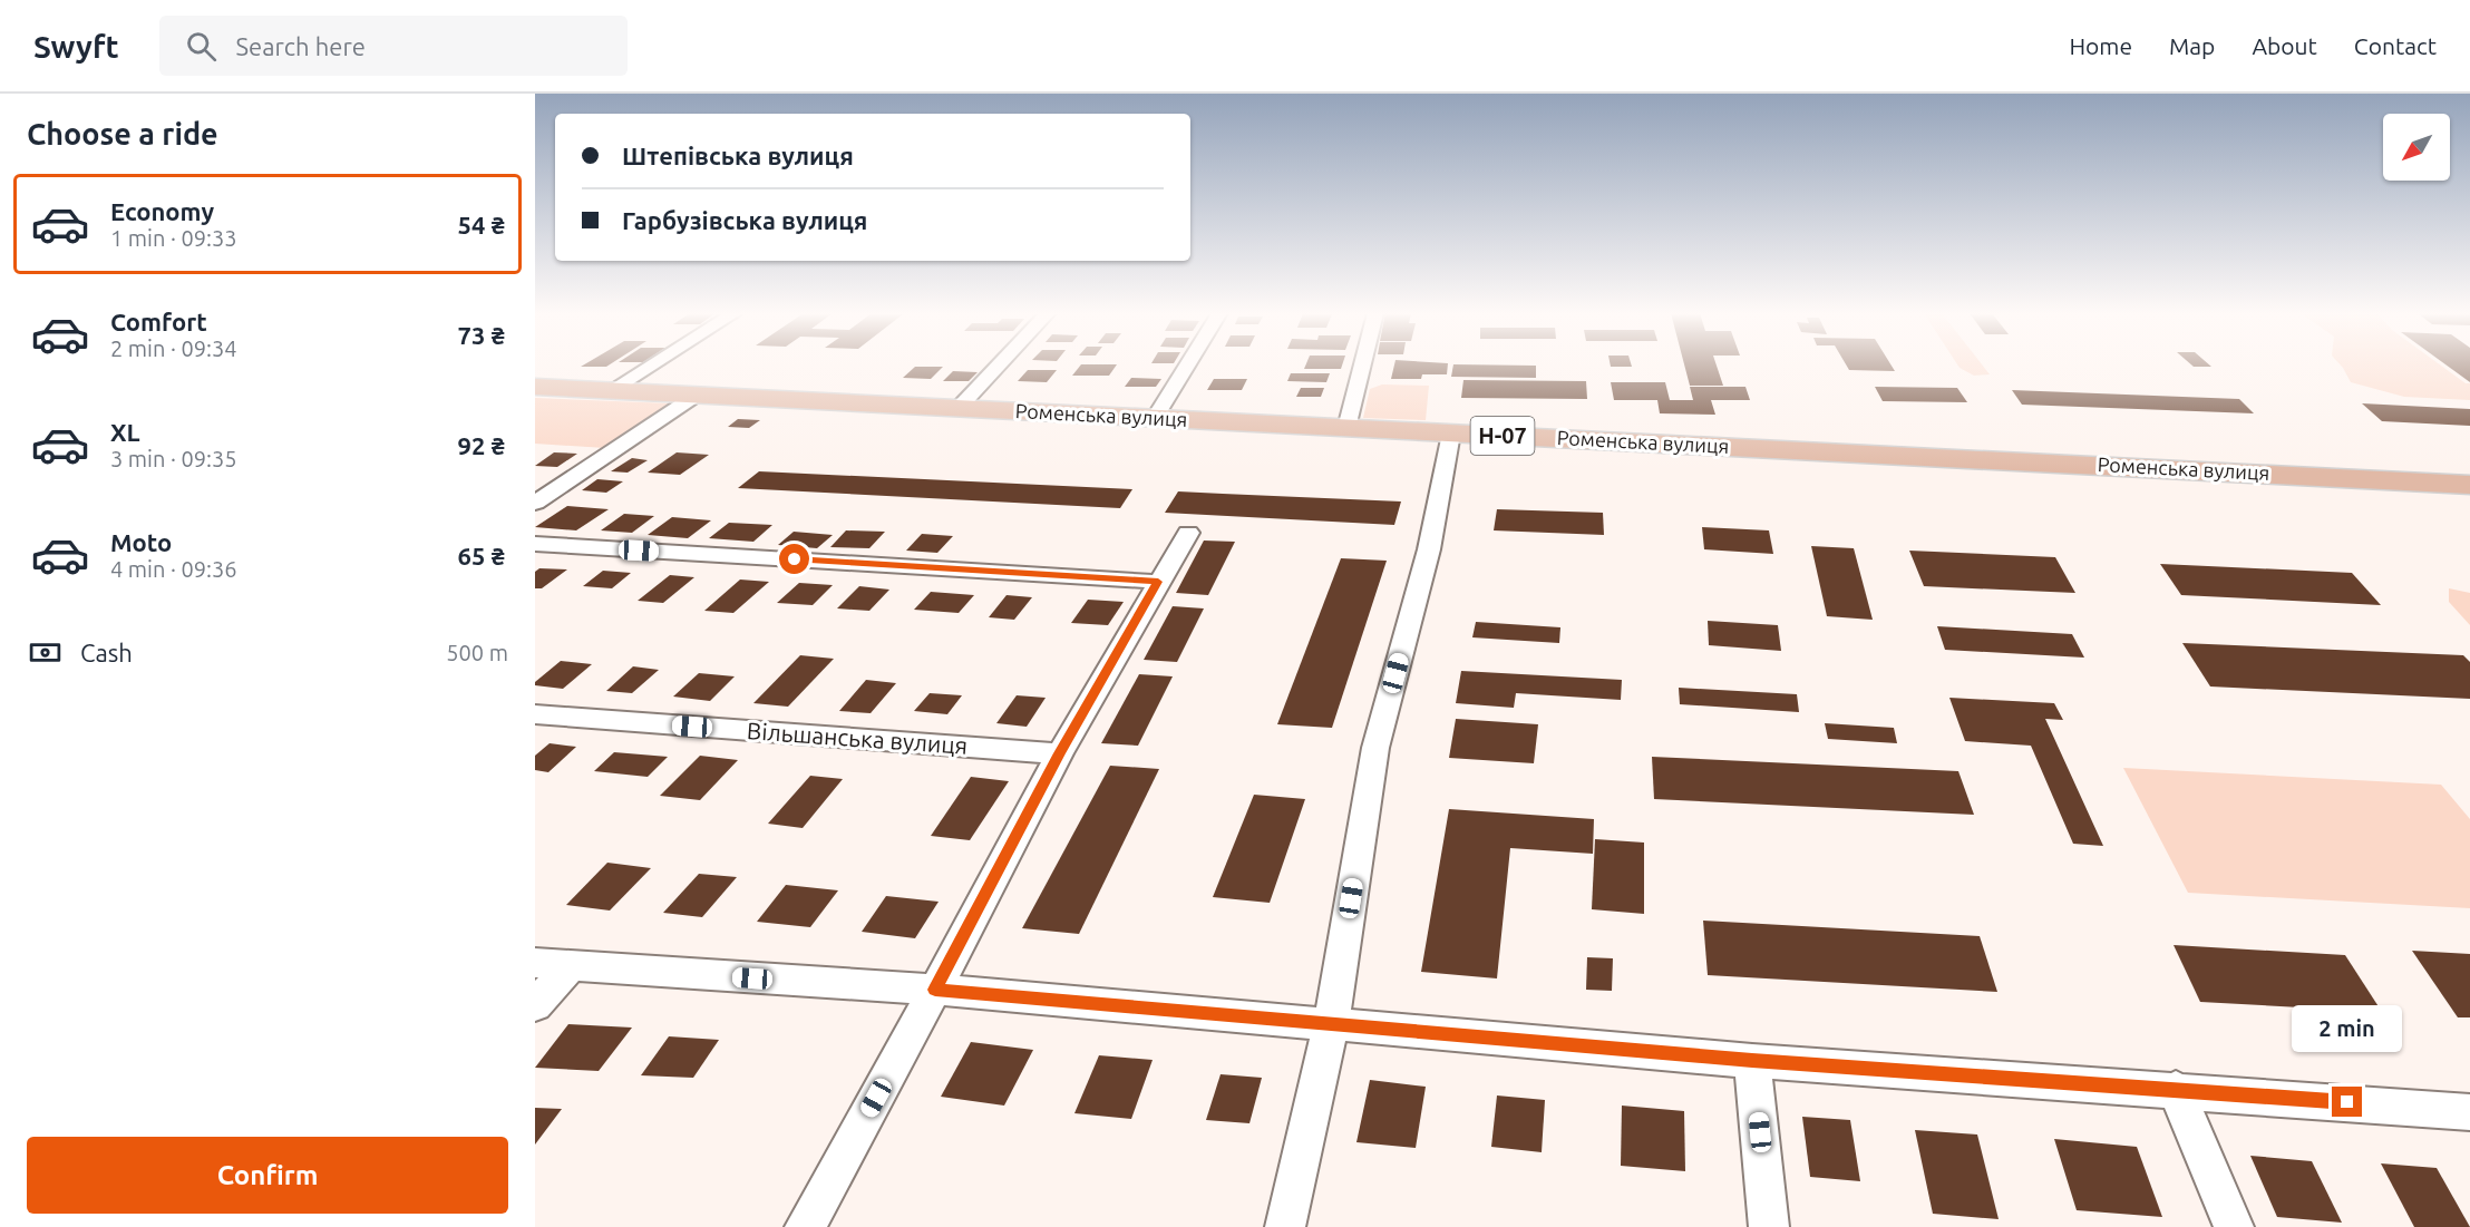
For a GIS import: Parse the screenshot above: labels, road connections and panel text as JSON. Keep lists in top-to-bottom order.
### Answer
{
  "streets": {
    "main road": ["Роменська вулиця", "Н-07"],
    "street": ["Вільшанська вулиця"]
  },
  "north": "bottom left",
  "page": {
    "header": "Swyft",
    "search": "Search here",
    "nav": [
      "Home",
      "Map",
      "About",
      "Contact"
    ],
    "heading": "Choose a ride",
    "banner": ["Штепівська вулиця", "Гарбузівська вулиця"],
    "list": [
      {
        "name": "Economy",
        "note": "1 min · 09:33",
        "value": "54 ₴"
      },
      {
        "name": "Comfort",
        "note": "2 min · 09:34",
        "value": "73 ₴"
      },
      {
        "name": "XL",
        "note": "3 min · 09:35",
        "value": "92 ₴"
      },
      {
        "name": "Moto",
        "note": "4 min · 09:36",
        "value": "65 ₴"
      }
    ],
    "pay": ["Cash", "500 m"],
    "bubble": "2 min",
    "buttons": "Confirm"
  }
}
